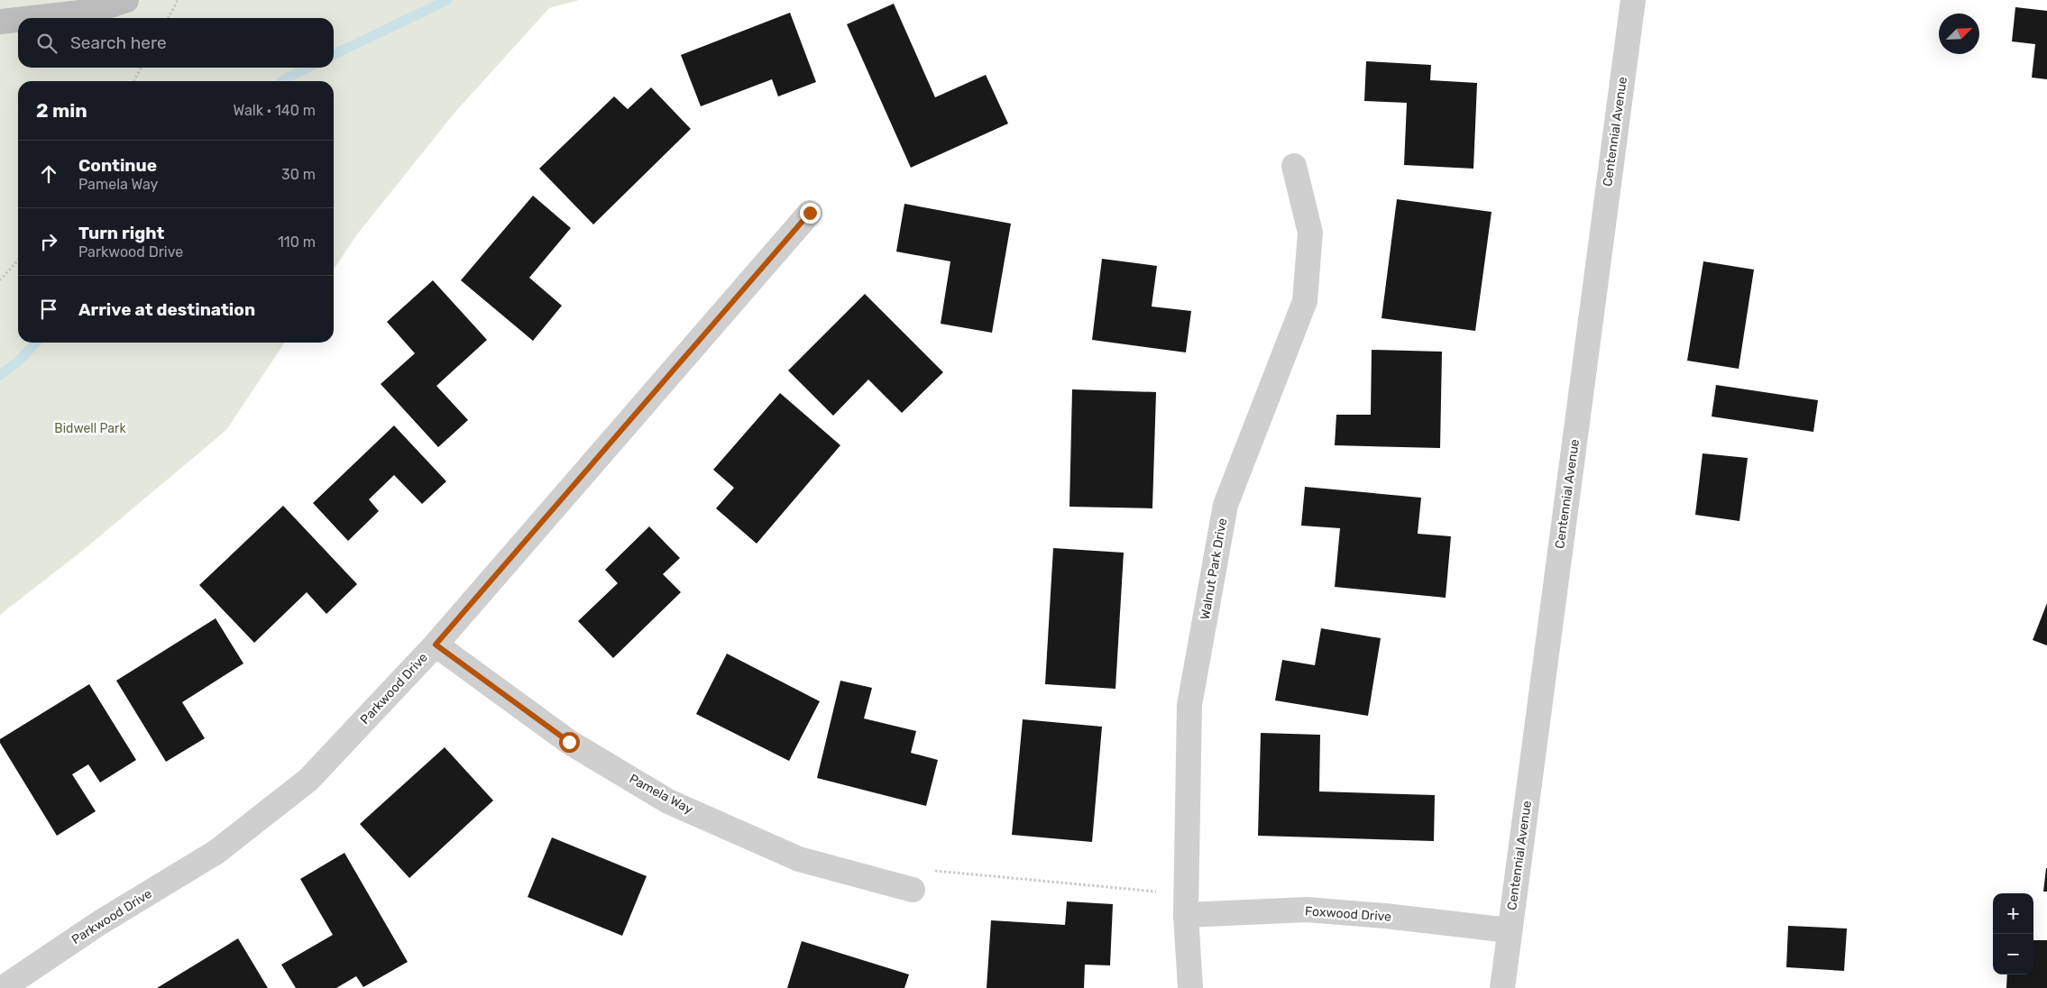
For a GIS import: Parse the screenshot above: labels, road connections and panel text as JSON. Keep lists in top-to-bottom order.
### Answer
{
  "streets": {
    "street": [
      "Centennial Avenue",
      "Walnut Park Drive",
      "Parkwood Drive",
      "Pamela Way",
      "Foxwood Drive"
    ]
  },
  "crossings": [
    ["Centennial Avenue", "Foxwood Drive"],
    ["Walnut Park Drive", "Foxwood Drive"],
    ["Parkwood Drive", "Pamela Way"]
  ],
  "parks": ["Bidwell Park"],
  "north": "top right",
  "page": {
    "search": "Search here",
    "heading": ["2 min", "Walk · 140 m"],
    "list": [
      ["Continue", "Pamela Way", "30 m"],
      ["Turn right", "Parkwood Drive", "110 m"],
      "Arrive at destination"
    ],
    "map_buttons": ["+", "−"]
  }
}
